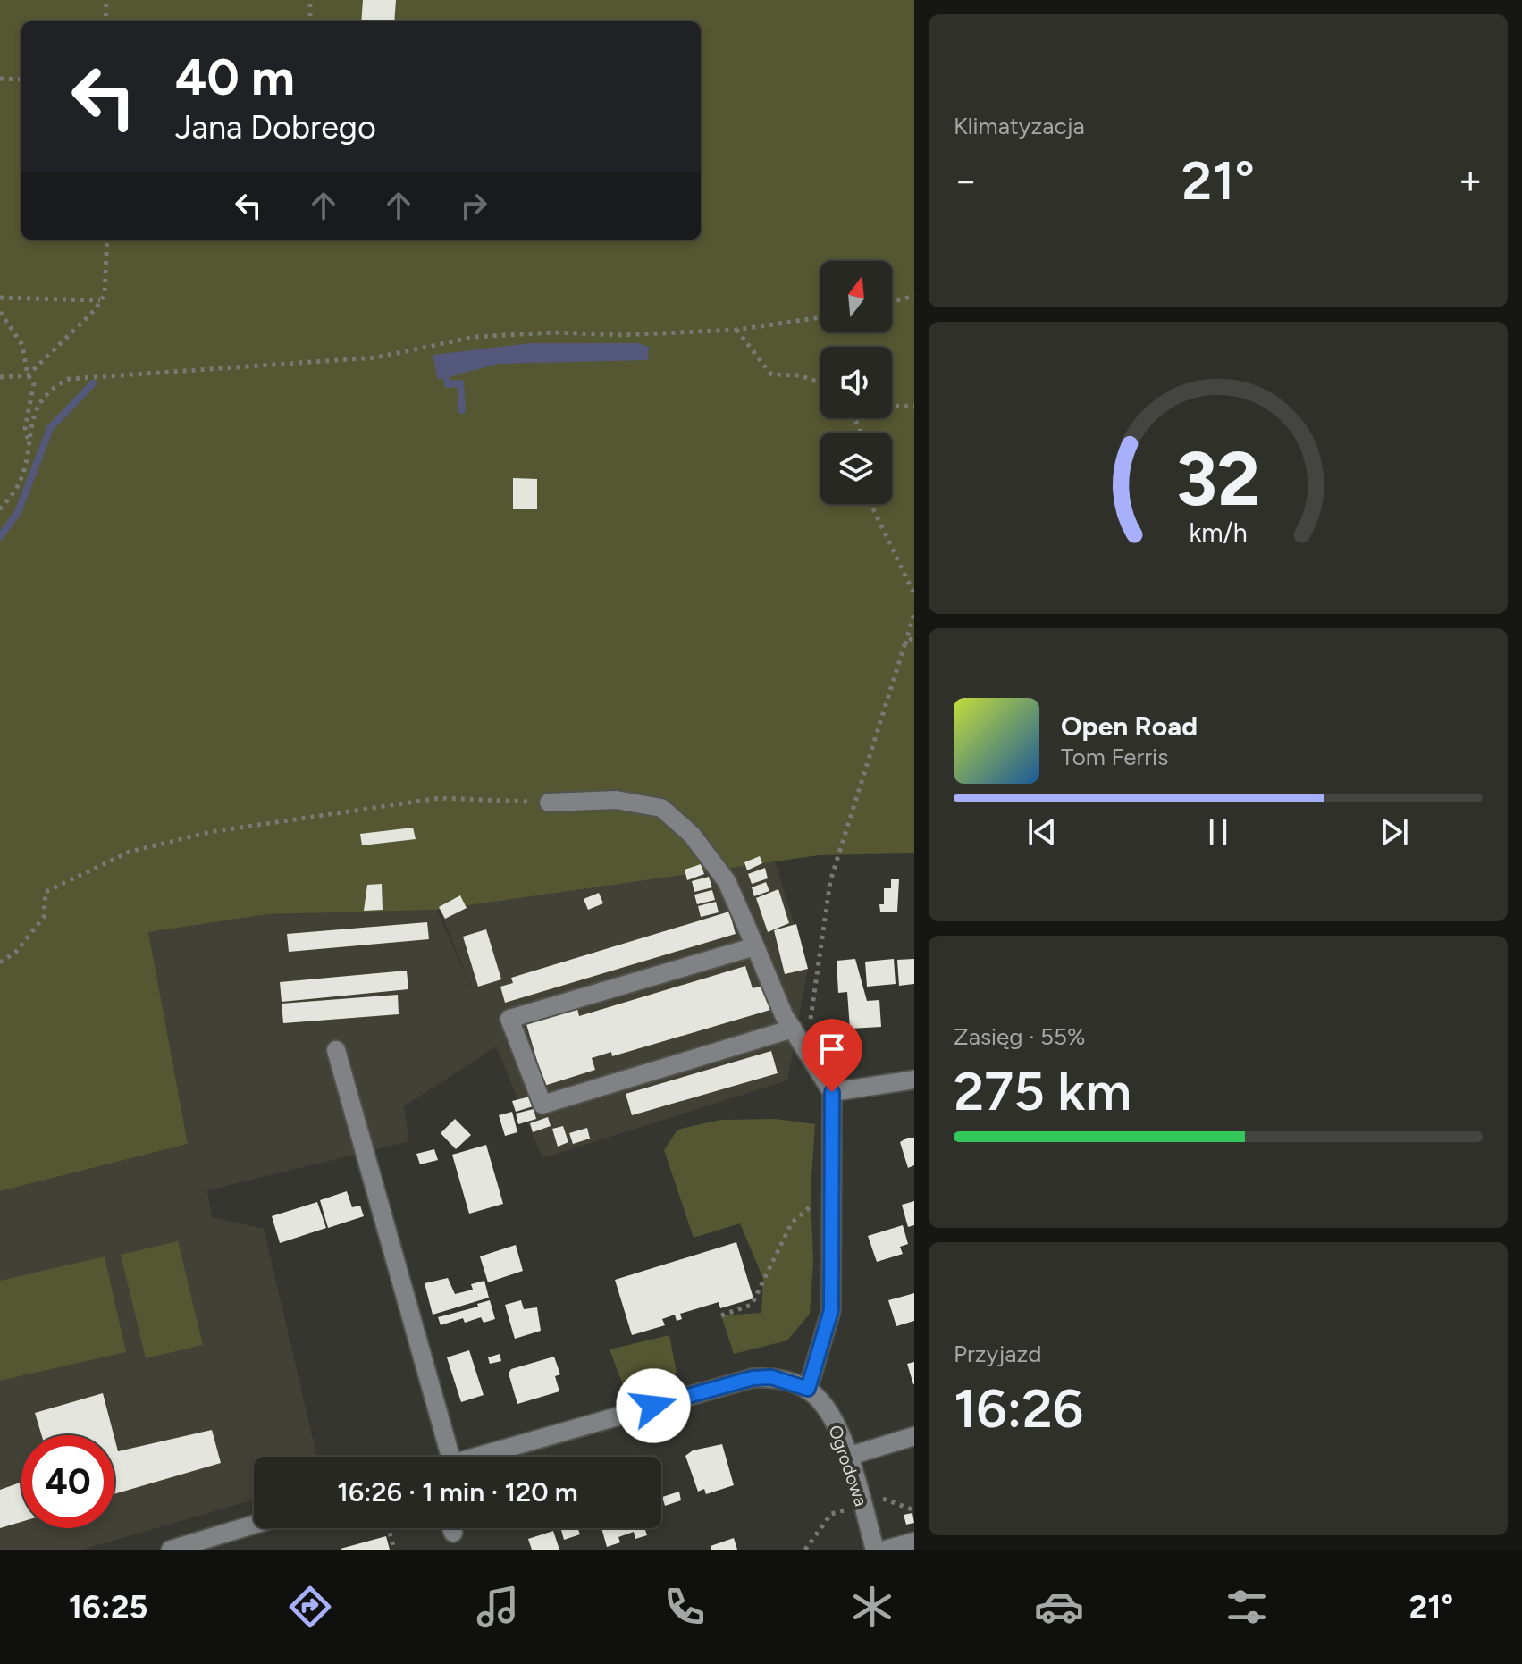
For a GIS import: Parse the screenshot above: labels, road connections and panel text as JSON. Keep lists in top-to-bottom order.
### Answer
{
  "streets": {
    "street": ["Ogrodowa"]
  },
  "north": "top",
  "page": {
    "tile": [
      "Klimatyzacja",
      ["Zasięg · 55%", "275 km"],
      ["Przyjazd", "16:26"]
    ],
    "turn": ["40 m", "Jana Dobrego"],
    "heat": ["−", "21°", "+"],
    "song": ["Open Road", "Tom Ferris"],
    "limit": "40",
    "trip": "16:26 · 1 min · 120 m",
    "tabs": ["16:25", "21°"],
    "gauge": ["32", "km/h"]
  }
}
